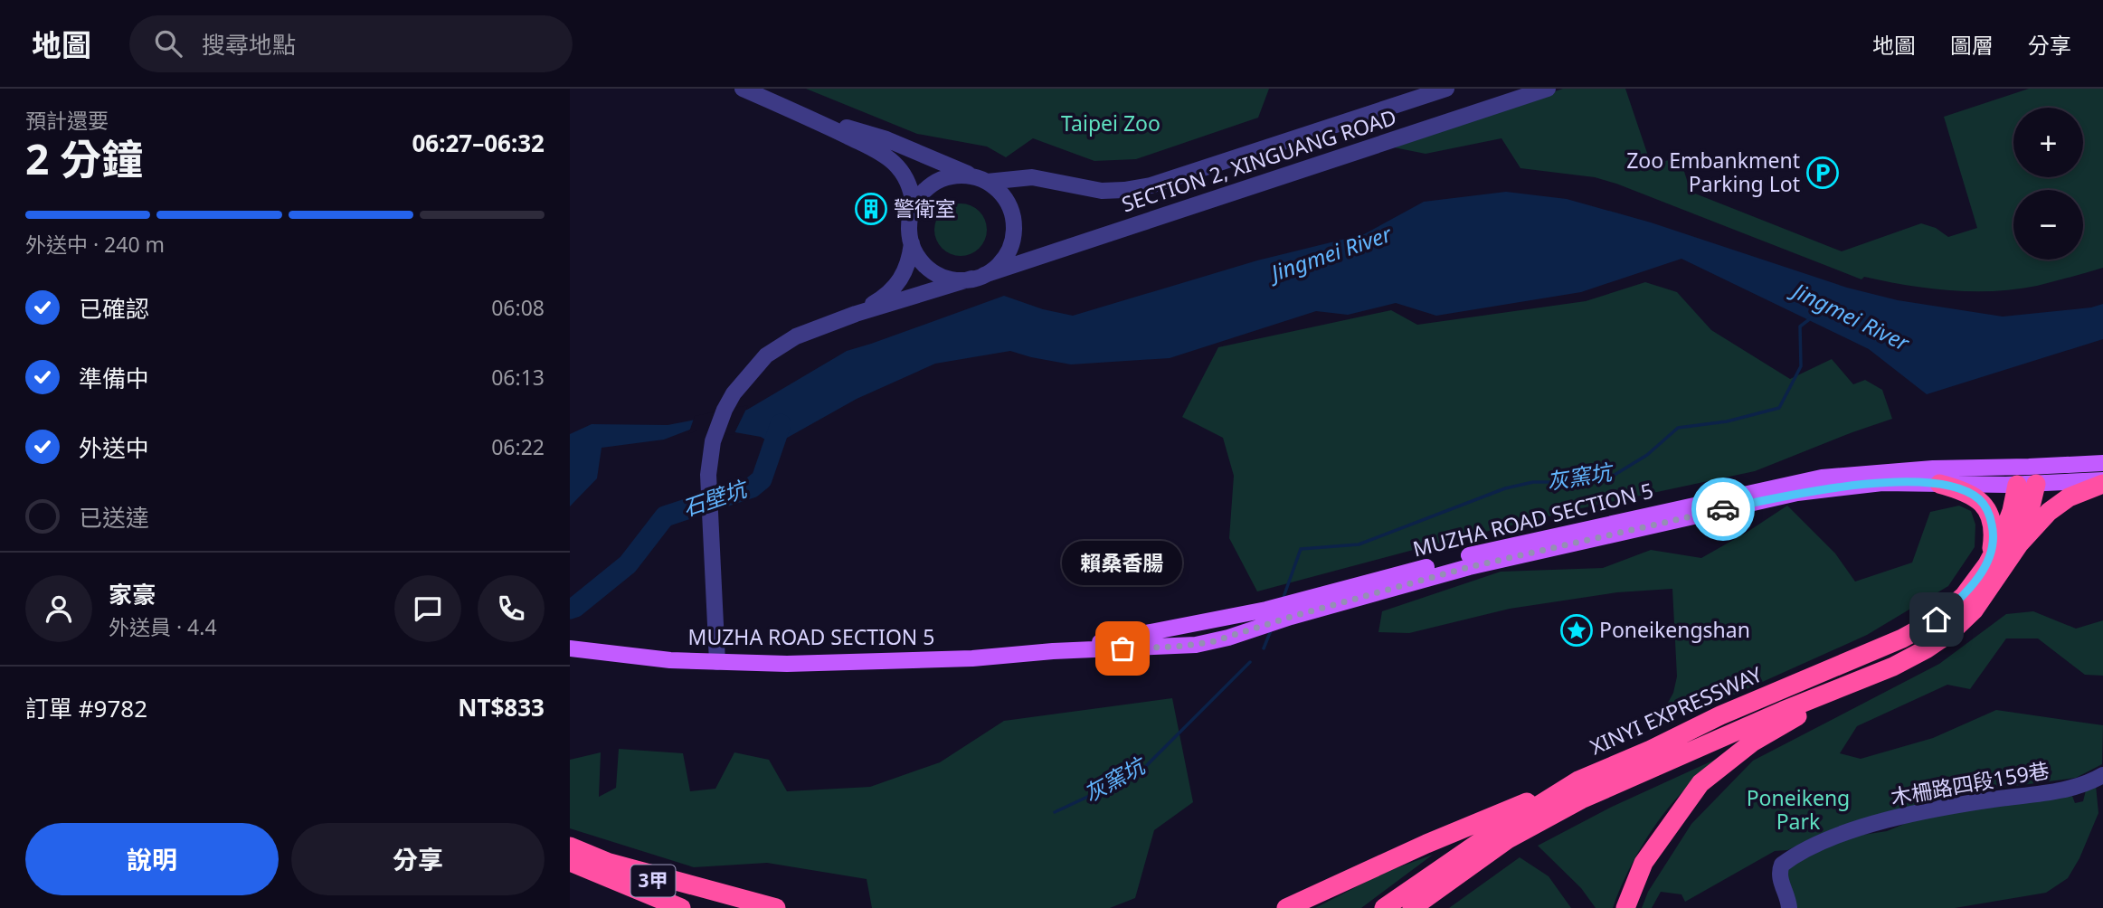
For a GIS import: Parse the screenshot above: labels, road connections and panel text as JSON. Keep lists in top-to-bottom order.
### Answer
{
  "streets": {
    "highway": ["XINYI EXPRESSWAY", "3甲"],
    "main road": ["MUZHA ROAD SECTION 5"],
    "street": ["SECTION 2, XINGUANG ROAD", "木柵路四段159巷"]
  },
  "crossings": [
    ["SECTION 2, XINGUANG ROAD", "MUZHA ROAD SECTION 5"]
  ],
  "water": ["Jingmei River", "灰窯坑", "石壁坑"],
  "parks": ["Taipei Zoo", "Poneikeng Park"],
  "places": {
    "parking": ["Zoo Embankment Parking Lot"],
    "building": ["警衛室"],
    "place": ["Poneikengshan"],
    "other": ["賴桑香腸"]
  },
  "page": {
    "header": "地圖",
    "search": "搜尋地點",
    "nav": ["地圖", "圖層", "分享"],
    "heading": ["2 分鐘", "預計還要", "06:27–06:32"],
    "panel": [
      "家豪",
      "外送員 · 4.4",
      "訂單 #9782",
      "NT$833"
    ],
    "map_buttons": ["+", "−"],
    "bar": "外送中 · 240 m",
    "list": [
      ["已確認", "06:08"],
      ["準備中", "06:13"],
      ["外送中", "06:22"],
      "已送達"
    ],
    "bubble": "賴桑香腸",
    "buttons": ["說明", "分享"]
  }
}
